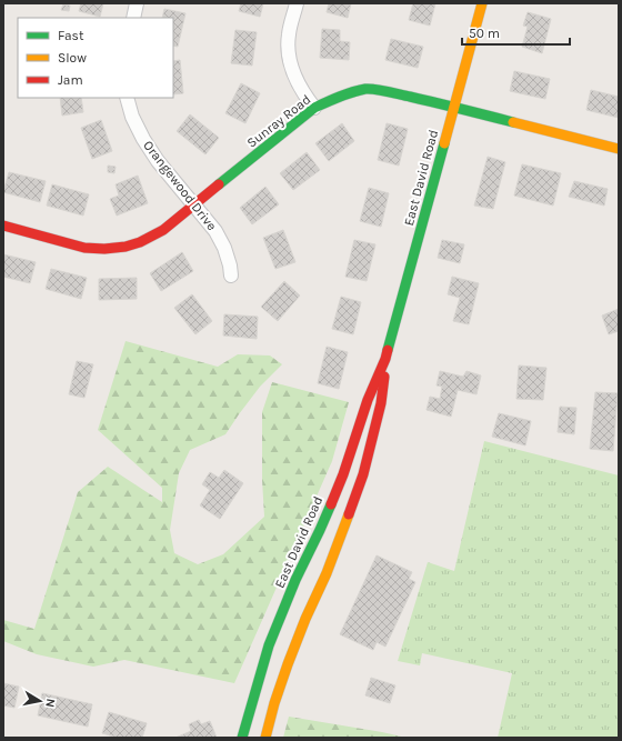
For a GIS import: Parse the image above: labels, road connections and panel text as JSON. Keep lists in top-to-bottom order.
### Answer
{
  "streets": {
    "street": ["Sunray Road", "East David Road", "Orangewood Drive"]
  },
  "crossings": [
    ["Sunray Road", "East David Road"],
    ["Sunray Road", "Orangewood Drive"]
  ],
  "legend": ["Fast", "Slow", "Jam"],
  "scale_bar": "50 m",
  "north": "right"
}
